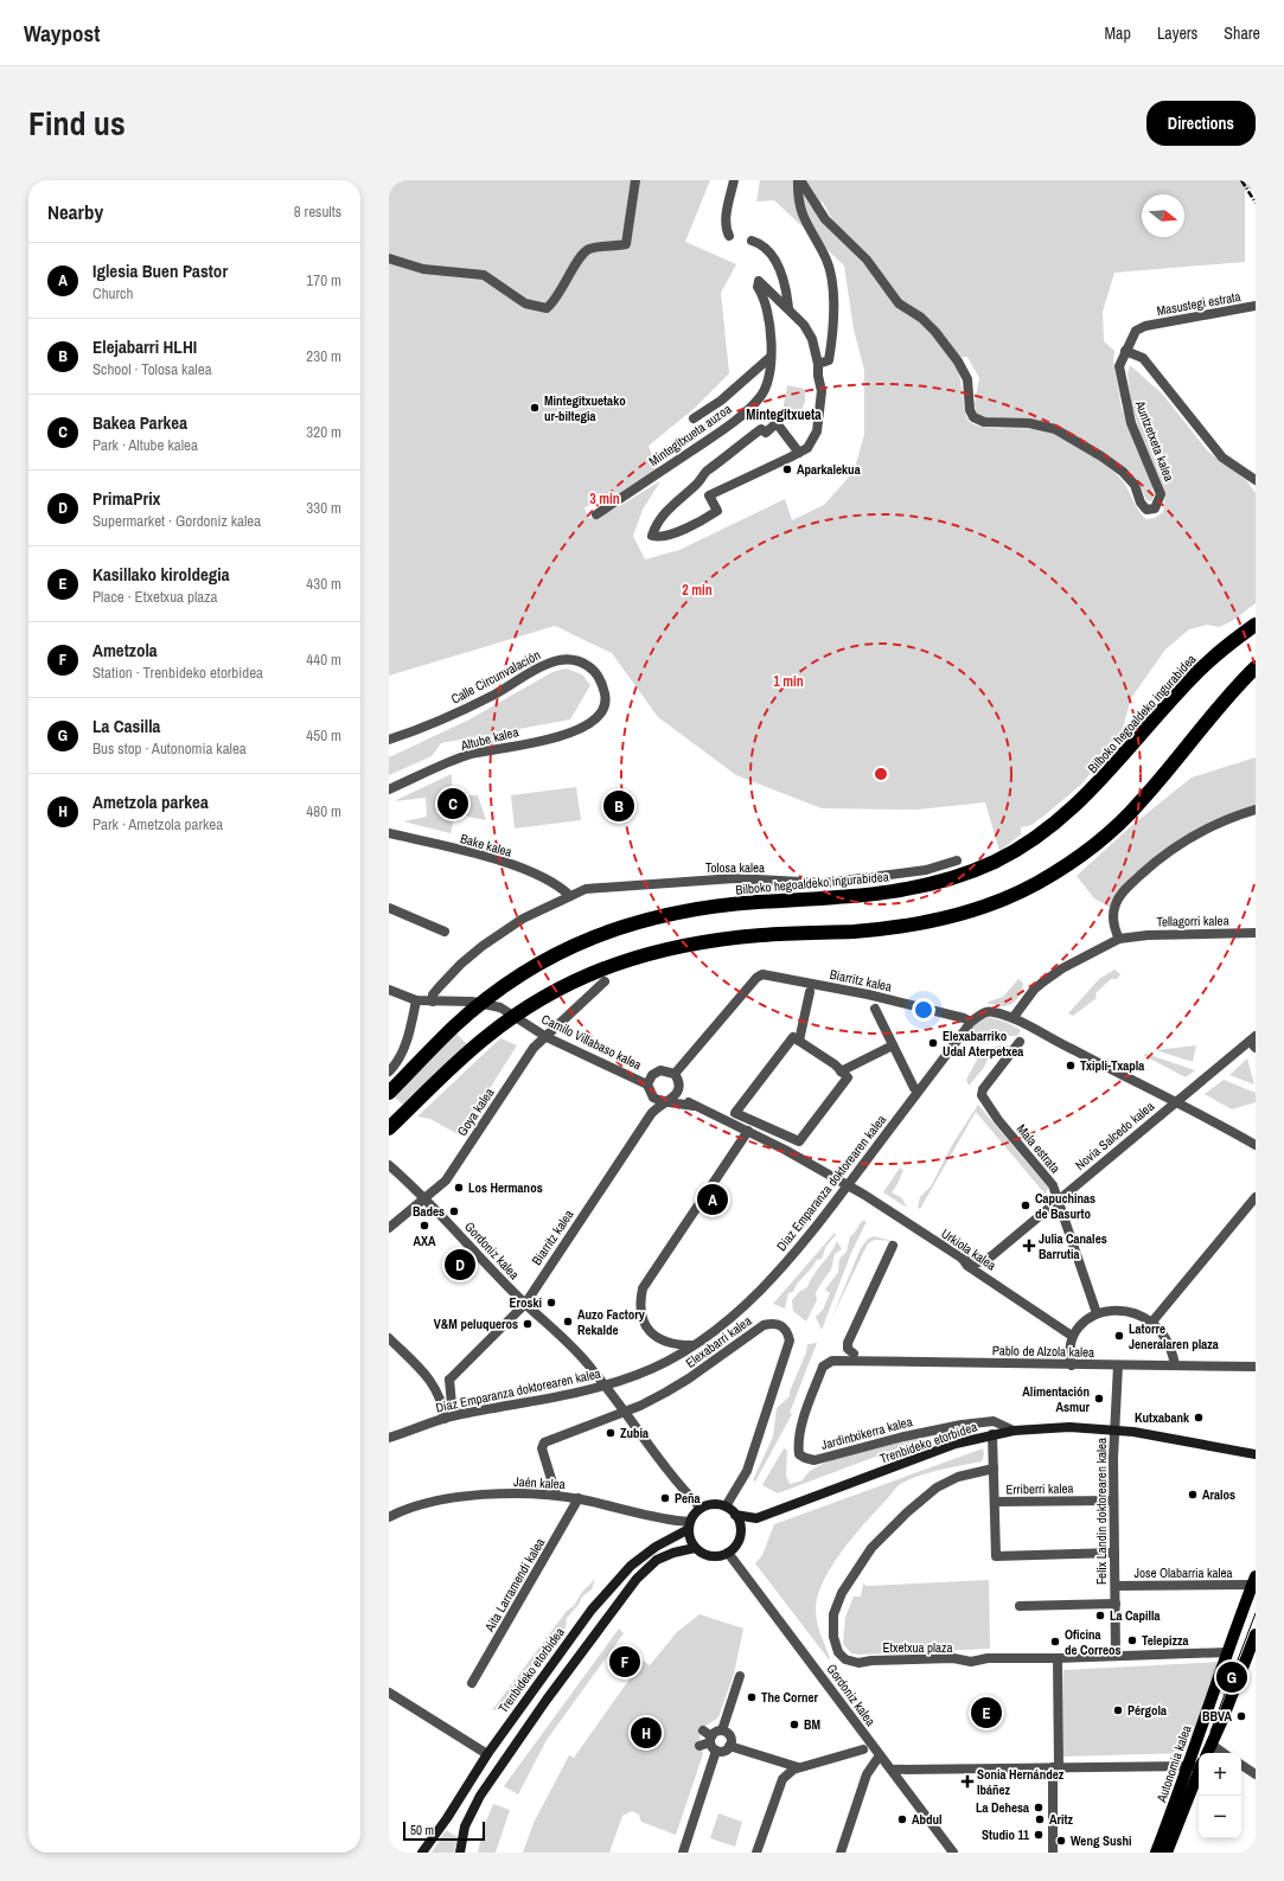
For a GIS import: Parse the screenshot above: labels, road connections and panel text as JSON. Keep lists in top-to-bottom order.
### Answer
{
  "streets": {
    "highway": ["Bilboko hegoaldeko ingurabidea"],
    "main road": ["Autonomia kalea"],
    "street": [
      "Masustegi estrata",
      "Mintegitxueta auzoa",
      "Auntzetxeta kalea",
      "Calle Circunvalación",
      "Altube kalea",
      "Bake kalea",
      "Tolosa kalea",
      "Tellagorri kalea",
      "Biarritz kalea",
      "Camilo Villabaso kalea",
      "Goya kalea",
      "Novia Salcedo kalea",
      "Mala estrata",
      "Diaz Emparanza doktorearen kalea",
      "Urkiola kalea",
      "Gordoniz kalea",
      "Elexabarri kalea",
      "Pablo de Alzola kalea",
      "Jardintxikerra kalea",
      "Trenbideko etorbidea",
      "Jaén kalea",
      "Erriberri kalea",
      "Felix Landin doktorearen kalea",
      "Jose Olabarria kalea",
      "Aita Larramendi kalea",
      "Etxetxua plaza"
    ]
  },
  "crossings": [
    ["Masustegi estrata", "Auntzetxeta kalea"],
    ["Calle Circunvalación", "Altube kalea"],
    ["Bake kalea", "Tolosa kalea"],
    ["Tolosa kalea", "Camilo Villabaso kalea"],
    ["Biarritz kalea", "Camilo Villabaso kalea"],
    ["Biarritz kalea", "Diaz Emparanza doktorearen kalea"],
    ["Biarritz kalea", "Gordoniz kalea"],
    ["Camilo Villabaso kalea", "Goya kalea"],
    ["Goya kalea", "Gordoniz kalea"],
    ["Novia Salcedo kalea", "Mala estrata"],
    ["Novia Salcedo kalea", "Diaz Emparanza doktorearen kalea"],
    ["Diaz Emparanza doktorearen kalea", "Urkiola kalea"],
    ["Gordoniz kalea", "Elexabarri kalea"],
    ["Gordoniz kalea", "Trenbideko etorbidea"],
    ["Gordoniz kalea", "Jaén kalea"],
    ["Elexabarri kalea", "Trenbideko etorbidea"],
    ["Elexabarri kalea", "Jaén kalea"],
    ["Pablo de Alzola kalea", "Jardintxikerra kalea"],
    ["Pablo de Alzola kalea", "Felix Landin doktorearen kalea"],
    ["Jardintxikerra kalea", "Trenbideko etorbidea"],
    ["Trenbideko etorbidea", "Jaén kalea"],
    ["Trenbideko etorbidea", "Felix Landin doktorearen kalea"],
    ["Jaén kalea", "Aita Larramendi kalea"],
    ["Erriberri kalea", "Felix Landin doktorearen kalea"],
    ["Felix Landin doktorearen kalea", "Jose Olabarria kalea"],
    ["Felix Landin doktorearen kalea", "Etxetxua plaza"],
    ["Jose Olabarria kalea", "Autonomia kalea"],
    ["Etxetxua plaza", "Autonomia kalea"]
  ],
  "districts": ["Mintegitxueta"],
  "places": {
    "other": [
      "Mintegitxuetako ur-biltegia",
      "Aparkalekua",
      "Elexabarriko Udal Aterpetxea",
      "Txipli-Txapla",
      "Los Hermanos",
      "Capuchinas de Basurto",
      "Bades",
      "AXA",
      "Eroski",
      "Auzo Factory Rekalde",
      "V&M peluqueros",
      "Latorre Jeneralaren plaza",
      "Alimentación Asmur",
      "Kutxabank",
      "Zubia",
      "Aralos",
      "Peña",
      "La Capilla",
      "Telepizza",
      "Oficina de Correos",
      "The Corner",
      "Pérgola",
      "BBVA",
      "BM",
      "La Dehesa",
      "Abdul",
      "Aritz",
      "Studio 11",
      "Weng Sushi"
    ],
    "health": ["Julia Canales Barrutia", "Sonia Hernández Ibáñez"]
  },
  "scale_bar": "50 m",
  "north": "right",
  "page": {
    "header": "Waypost",
    "nav": ["Map", "Layers", "Share"],
    "title": "Find us",
    "buttons": "Directions",
    "heading": ["Nearby", "8 results"],
    "list": [
      {
        "mark": "A",
        "name": "Iglesia Buen Pastor",
        "note": "Church",
        "value": "170 m"
      },
      {
        "mark": "B",
        "name": "Elejabarri HLHI",
        "note": "School · Tolosa kalea",
        "value": "230 m"
      },
      {
        "mark": "C",
        "name": "Bakea Parkea",
        "note": "Park · Altube kalea",
        "value": "320 m"
      },
      {
        "mark": "D",
        "name": "PrimaPrix",
        "note": "Supermarket · Gordoniz kalea",
        "value": "330 m"
      },
      {
        "mark": "E",
        "name": "Kasillako kiroldegia",
        "note": "Place · Etxetxua plaza",
        "value": "430 m"
      },
      {
        "mark": "F",
        "name": "Ametzola",
        "note": "Station · Trenbideko etorbidea",
        "value": "440 m"
      },
      {
        "mark": "G",
        "name": "La Casilla",
        "note": "Bus stop · Autonomia kalea",
        "value": "450 m"
      },
      {
        "mark": "H",
        "name": "Ametzola parkea",
        "note": "Park · Ametzola parkea",
        "value": "480 m"
      }
    ],
    "pins": [
      "C",
      "B",
      "A",
      "D",
      "F",
      "G",
      "E",
      "H"
    ],
    "map_buttons": ["+", "−"],
    "scale": "50 m"
  },
  "rings": ["3 min", "2 min", "1 min"]
}
